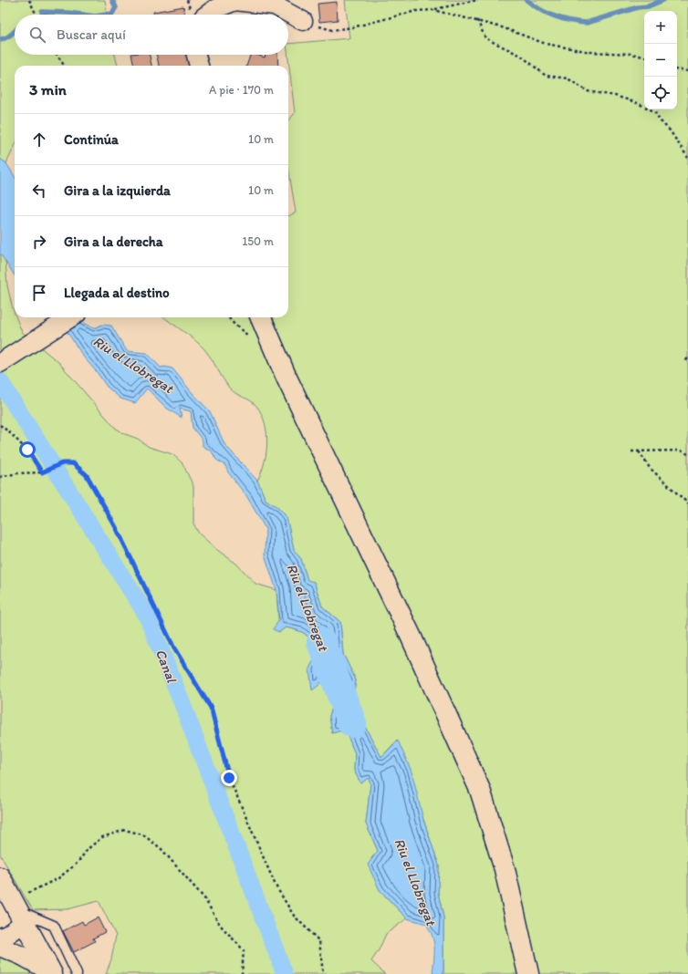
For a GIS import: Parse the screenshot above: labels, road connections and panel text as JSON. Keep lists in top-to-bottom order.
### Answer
{
  "water": ["Riu el Llobregat", "Canal"],
  "page": {
    "map_buttons": ["+", "−"],
    "search": "Buscar aquí",
    "heading": ["3 min", "A pie · 170 m"],
    "list": [
      ["Continúa", "10 m"],
      ["Gira a la izquierda", "10 m"],
      ["Gira a la derecha", "150 m"],
      "Llegada al destino"
    ]
  }
}
